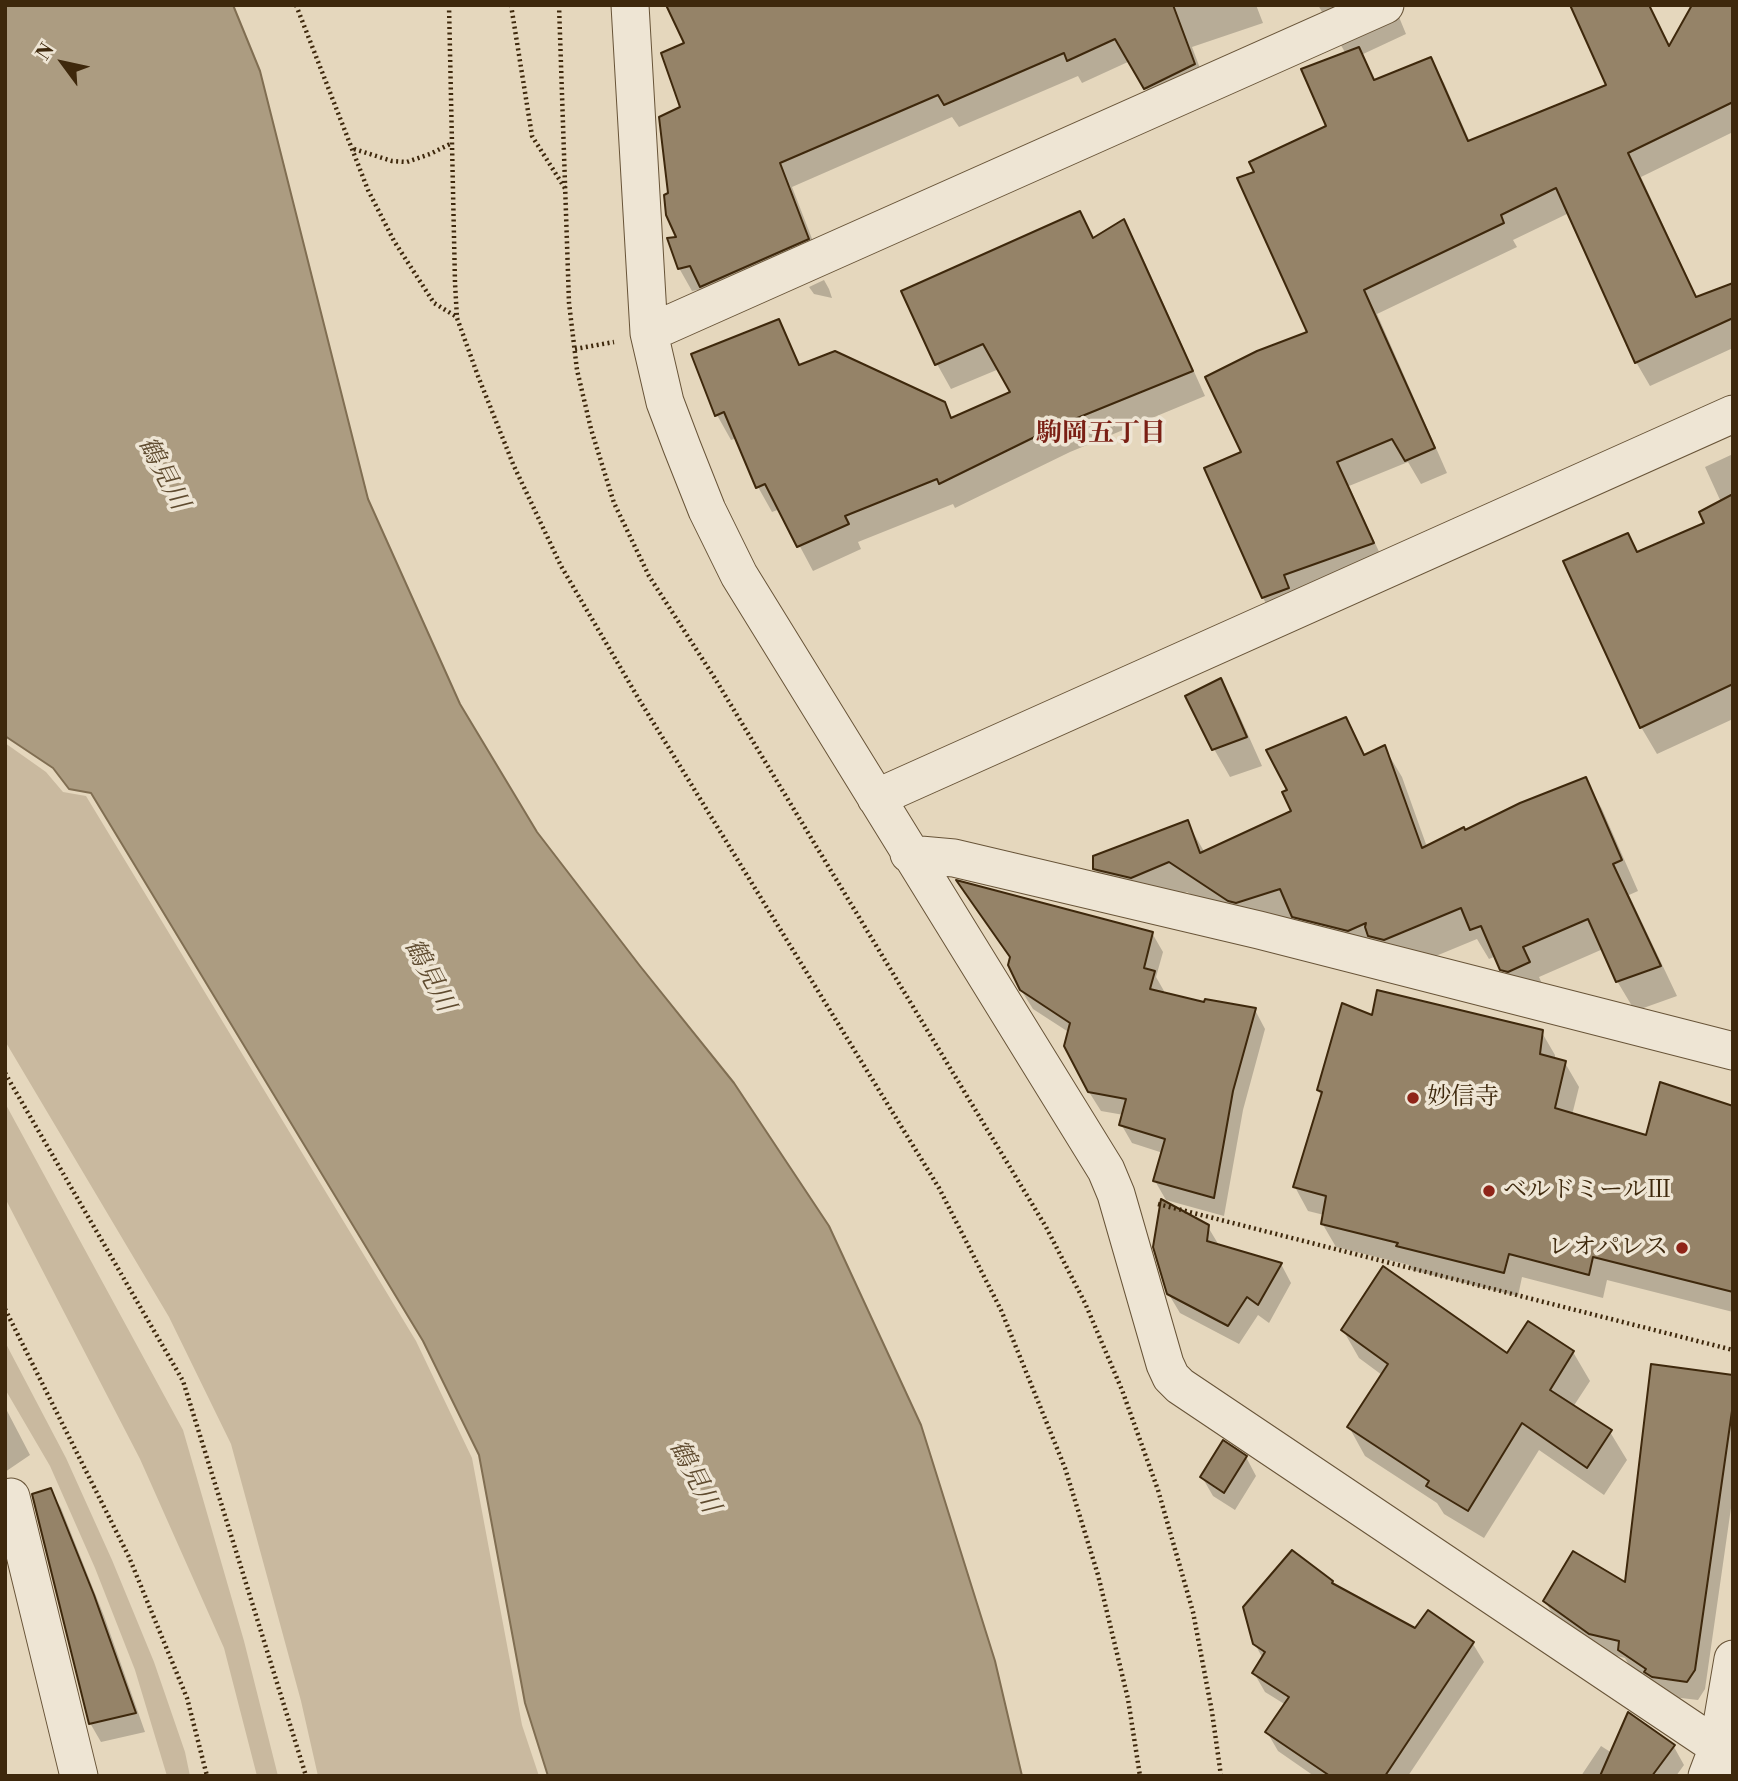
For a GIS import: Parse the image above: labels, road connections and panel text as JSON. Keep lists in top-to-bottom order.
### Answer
{
  "districts": ["駒岡五丁目"],
  "water": ["鶴見川"],
  "places": ["妙信寺", "ベルドミールⅢ", "レオパレス"],
  "north": "top left"
}
